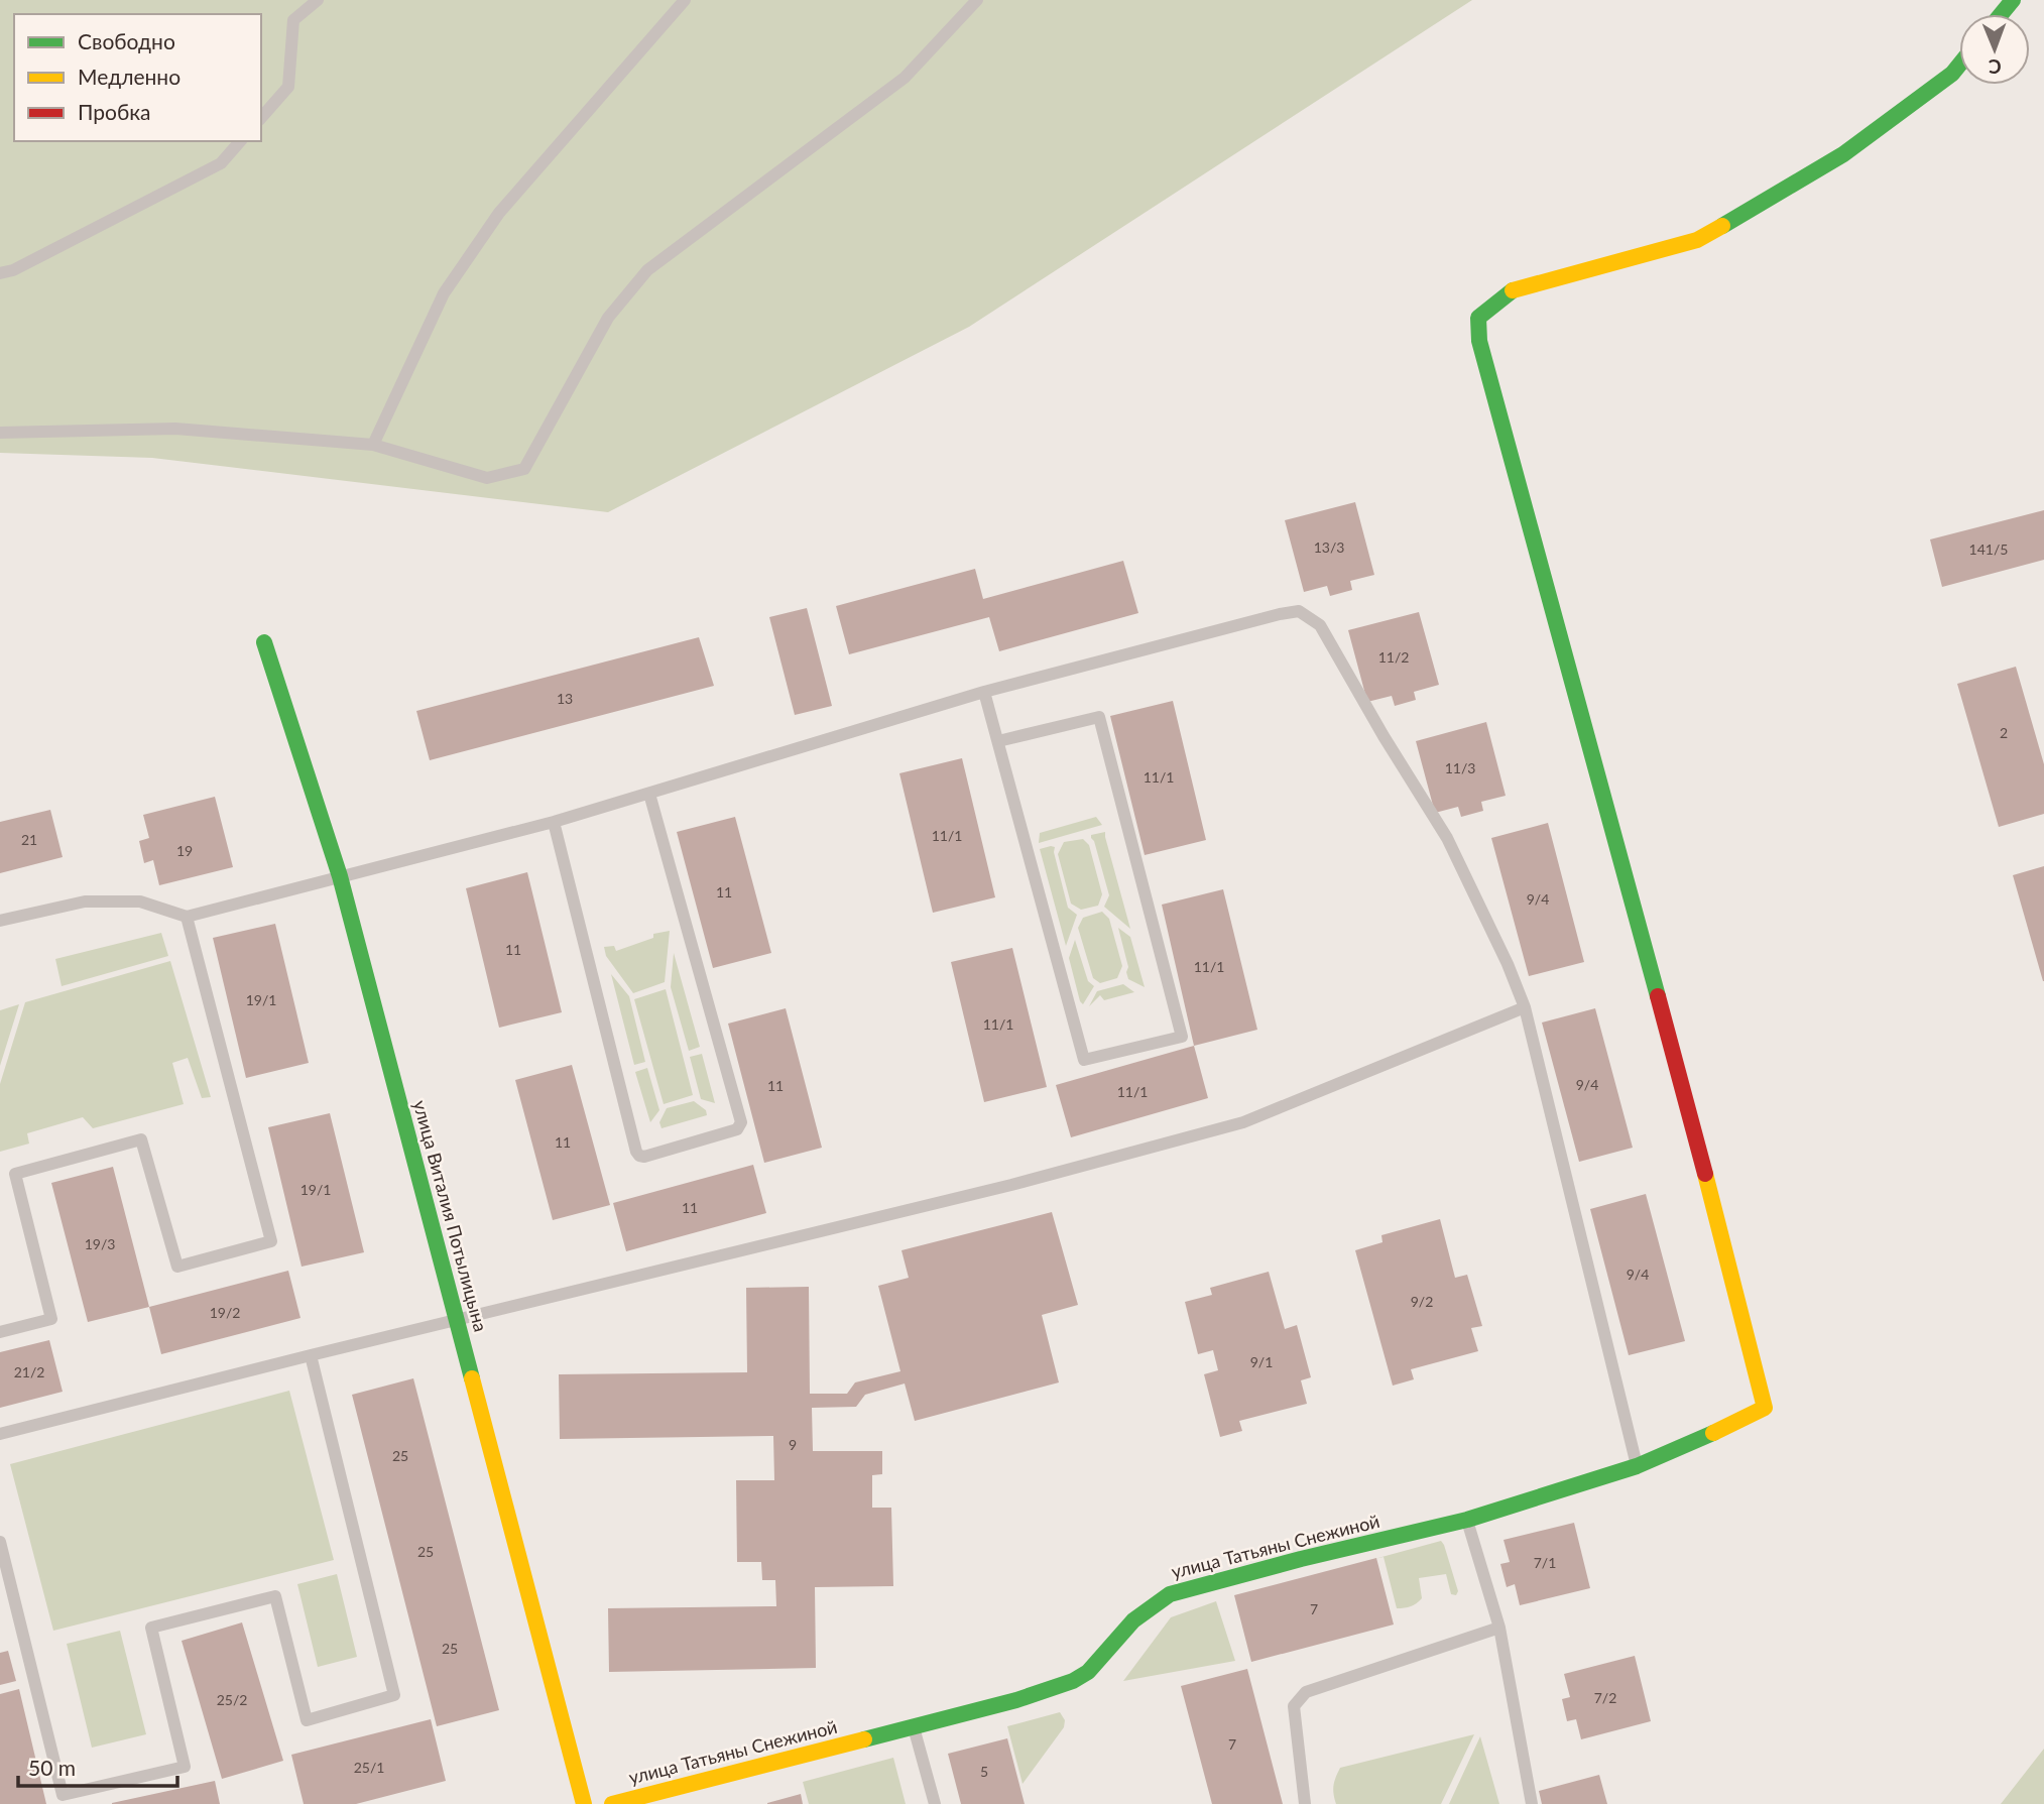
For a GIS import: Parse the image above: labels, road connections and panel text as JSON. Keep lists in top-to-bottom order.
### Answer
{
  "streets": {
    "street": ["улица Виталия Потылицына", "улица Татьяны Снежиной"]
  },
  "house_numbers": [
    "13/3",
    "141/5",
    "11/2",
    "13",
    "2",
    "11/3",
    "11/1",
    "11/1",
    "21",
    "19",
    "11",
    "9/4",
    "11",
    "11/1",
    "19/1",
    "11/1",
    "9/4",
    "11",
    "11/1",
    "11",
    "19/1",
    "11",
    "19/3",
    "9/4",
    "9/2",
    "19/2",
    "9/1",
    "21/2",
    "9",
    "25",
    "25",
    "7/1",
    "7",
    "25",
    "7/2",
    "25/2",
    "7",
    "25/1",
    "5"
  ],
  "legend": ["Свободно", "Медленно", "Пробка"],
  "scale_bar": "50 m",
  "north": "bottom"
}
